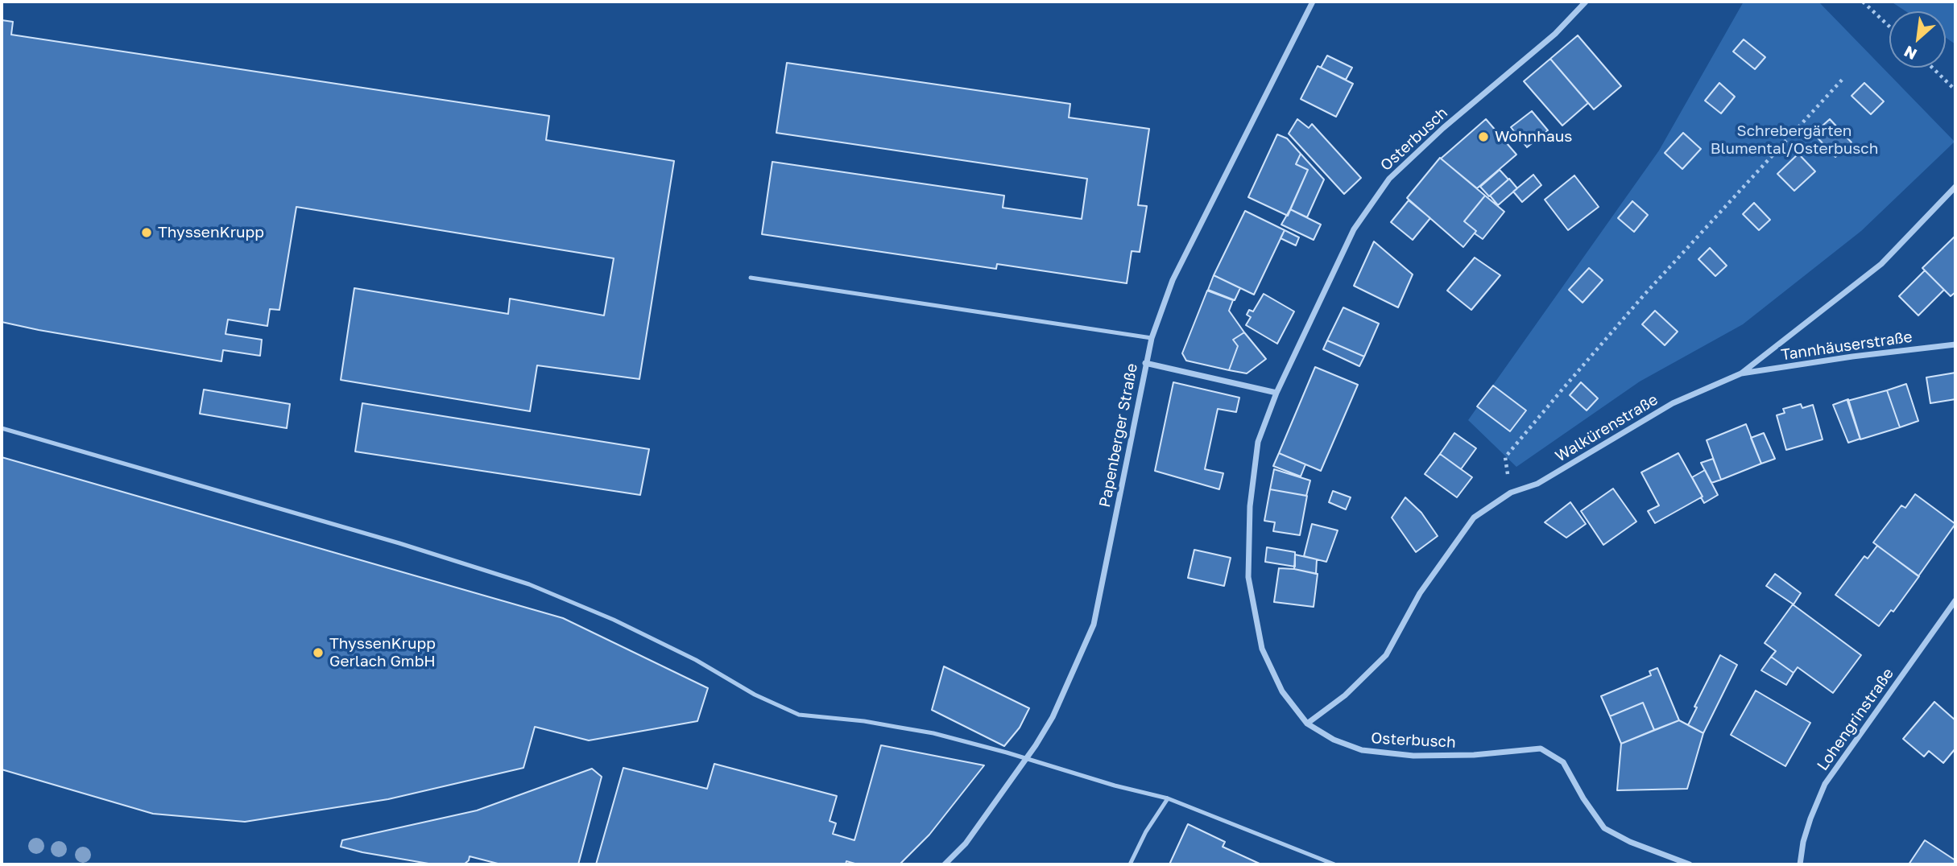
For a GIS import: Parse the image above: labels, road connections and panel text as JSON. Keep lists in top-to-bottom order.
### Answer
{
  "streets": {
    "street": [
      "Osterbusch",
      "Tannhäuserstraße",
      "Walkürenstraße",
      "Papenberger Straße",
      "Lohengrinstraße"
    ]
  },
  "crossings": [
    ["Osterbusch", "Walkürenstraße"],
    ["Tannhäuserstraße", "Walkürenstraße"]
  ],
  "parks": ["Schrebergärten Blumental/Osterbusch"],
  "places": ["Wohnhaus", "ThyssenKrupp", "ThyssenKrupp Gerlach GmbH"],
  "north": "bottom left"
}
